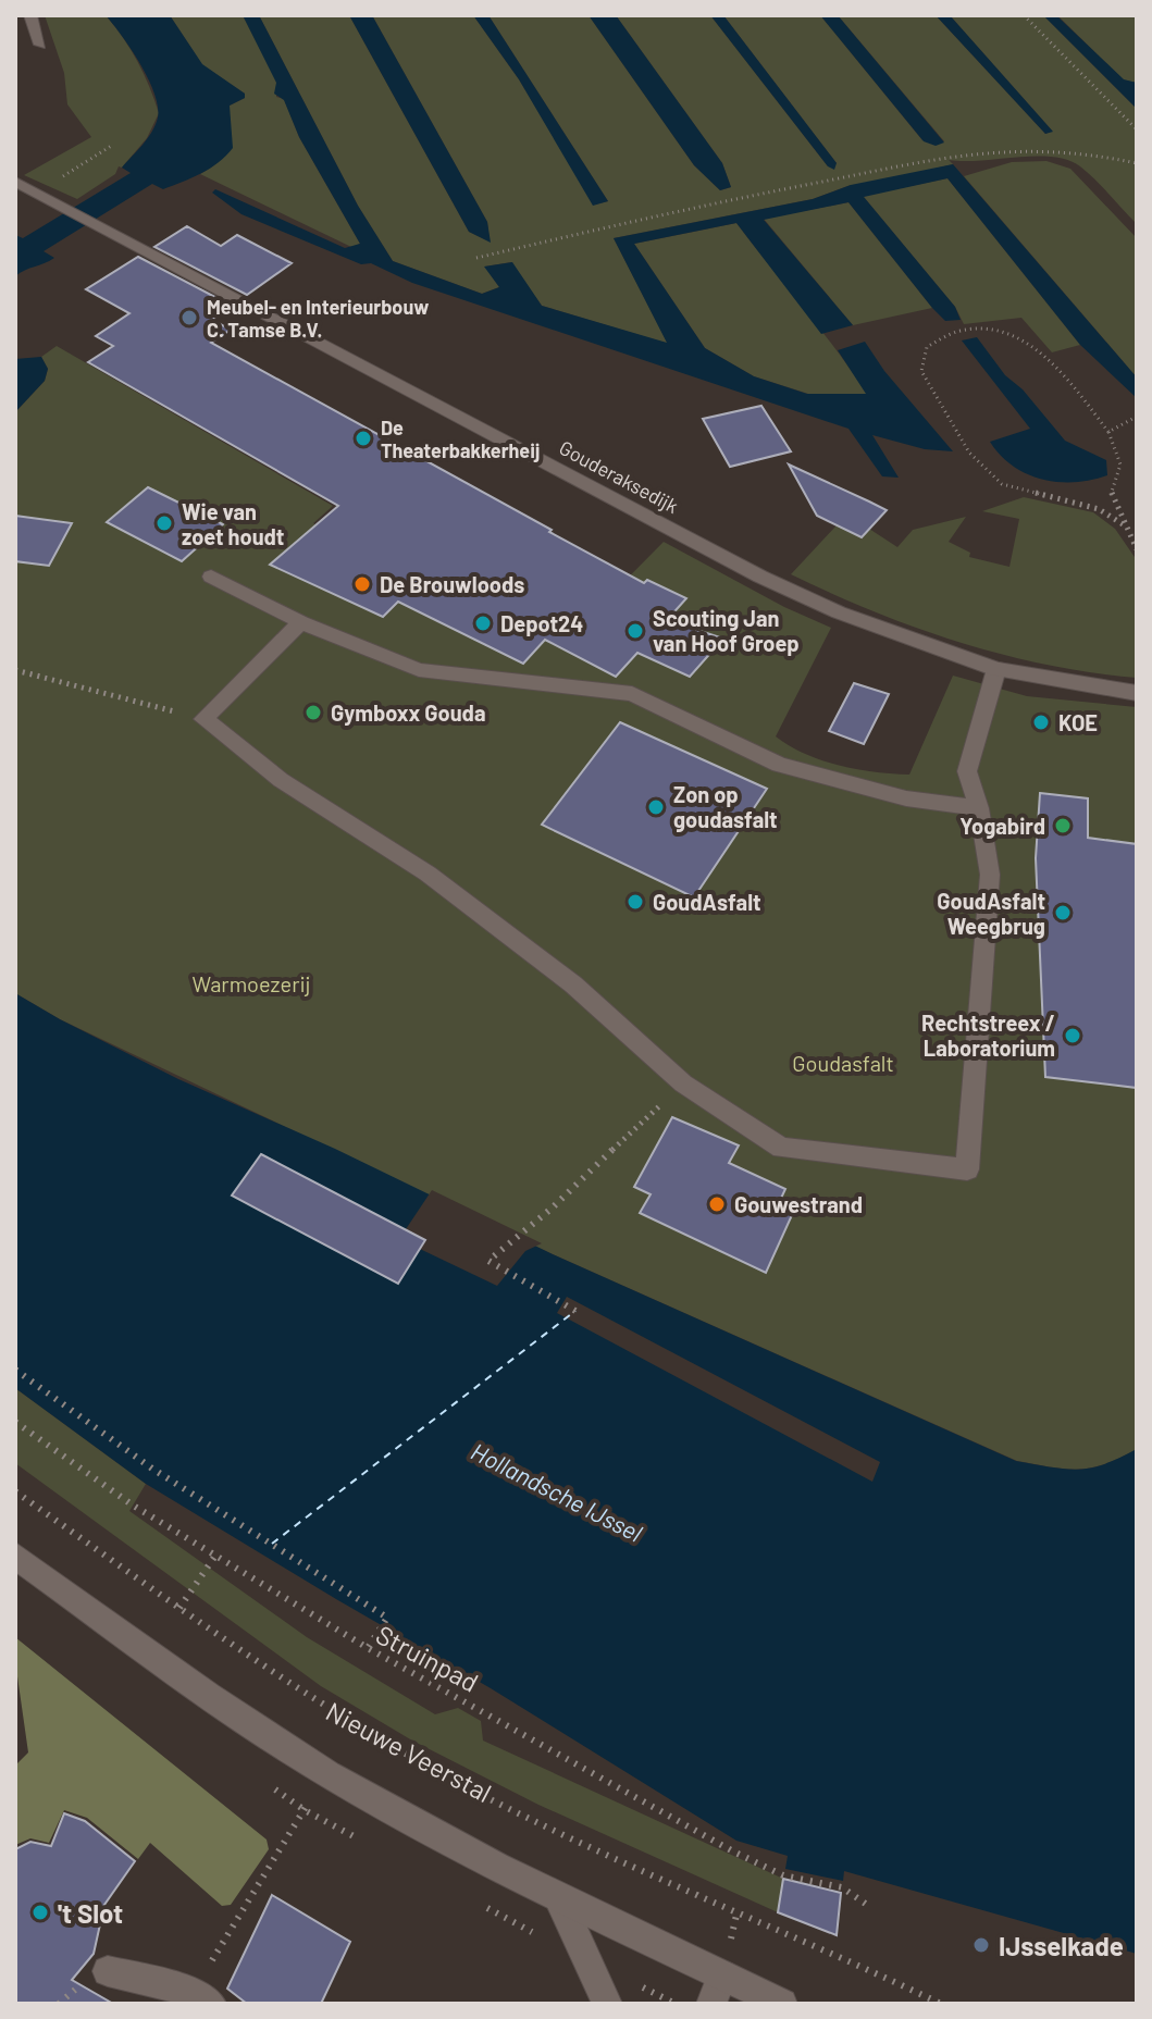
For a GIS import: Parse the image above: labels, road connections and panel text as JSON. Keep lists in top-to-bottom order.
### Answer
{
  "streets": {
    "street": ["Gouderaksedijk"],
    "path": ["Struinpad", "Nieuwe Veerstal"]
  },
  "water": ["Hollandsche IJssel"],
  "parks": ["Warmoezerij", "Goudasfalt"],
  "places": [
    "Meubel- en Interieurbouw C. Tamse B.V.",
    "De Theaterbakkerheij",
    "Wie van zoet houdt",
    "De Brouwloods",
    "Depot24",
    "Scouting Jan van Hoof Groep",
    "Gymboxx Gouda",
    "KOE",
    "Zon op goudasfalt",
    "Yogabird",
    "GoudAsfalt",
    "GoudAsfalt Weegbrug",
    "Rechtstreex / Laboratorium",
    "Gouwestrand",
    "'t Slot",
    "IJsselkade"
  ]
}
